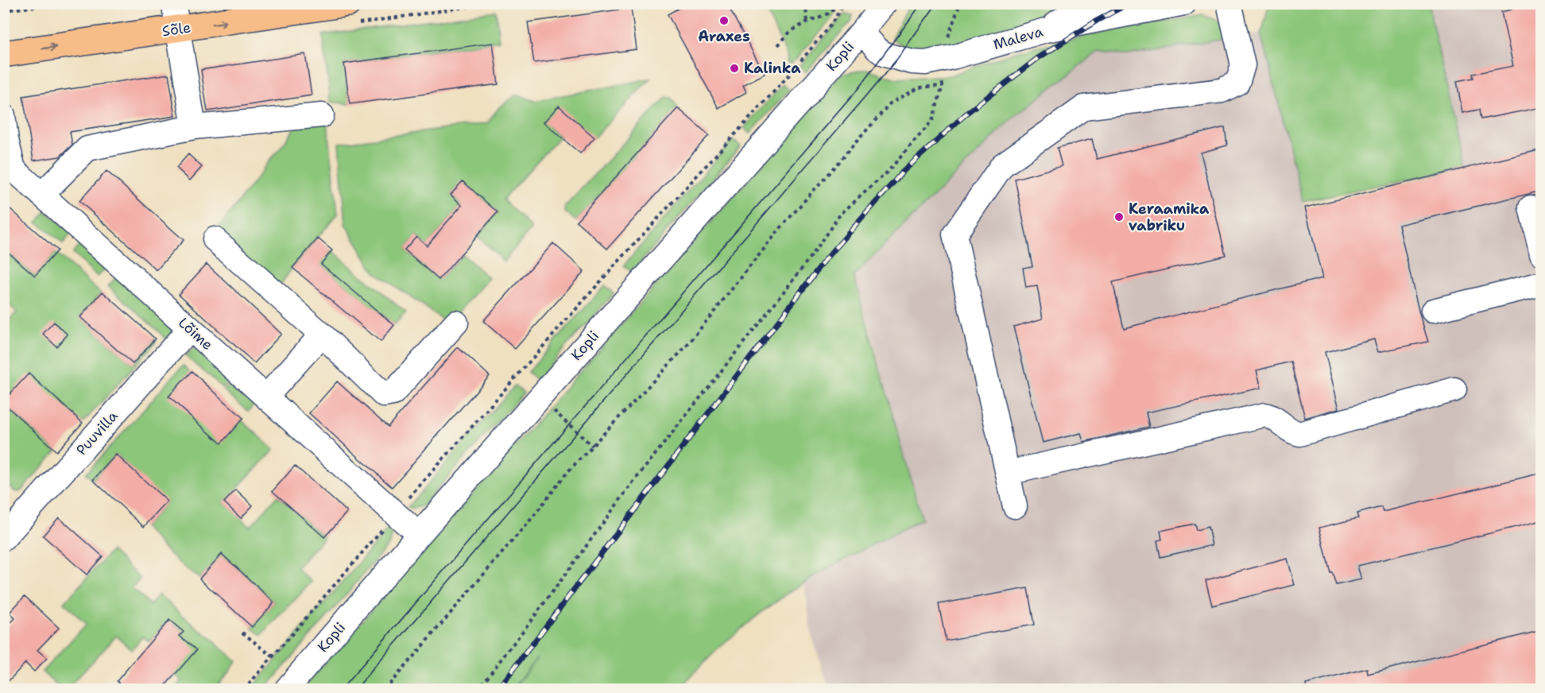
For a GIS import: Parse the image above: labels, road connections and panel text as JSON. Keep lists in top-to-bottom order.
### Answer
{
  "streets": {
    "main road": ["Sõle"],
    "street": [
      "Maleva",
      "Kopli",
      "Lõime",
      "Puuvilla"
    ]
  },
  "crossings": [
    ["Maleva", "Kopli"],
    ["Kopli", "Lõime"],
    ["Lõime", "Puuvilla"]
  ],
  "places": ["Araxes", "Kalinka", "Keraamika vabriku"]
}
